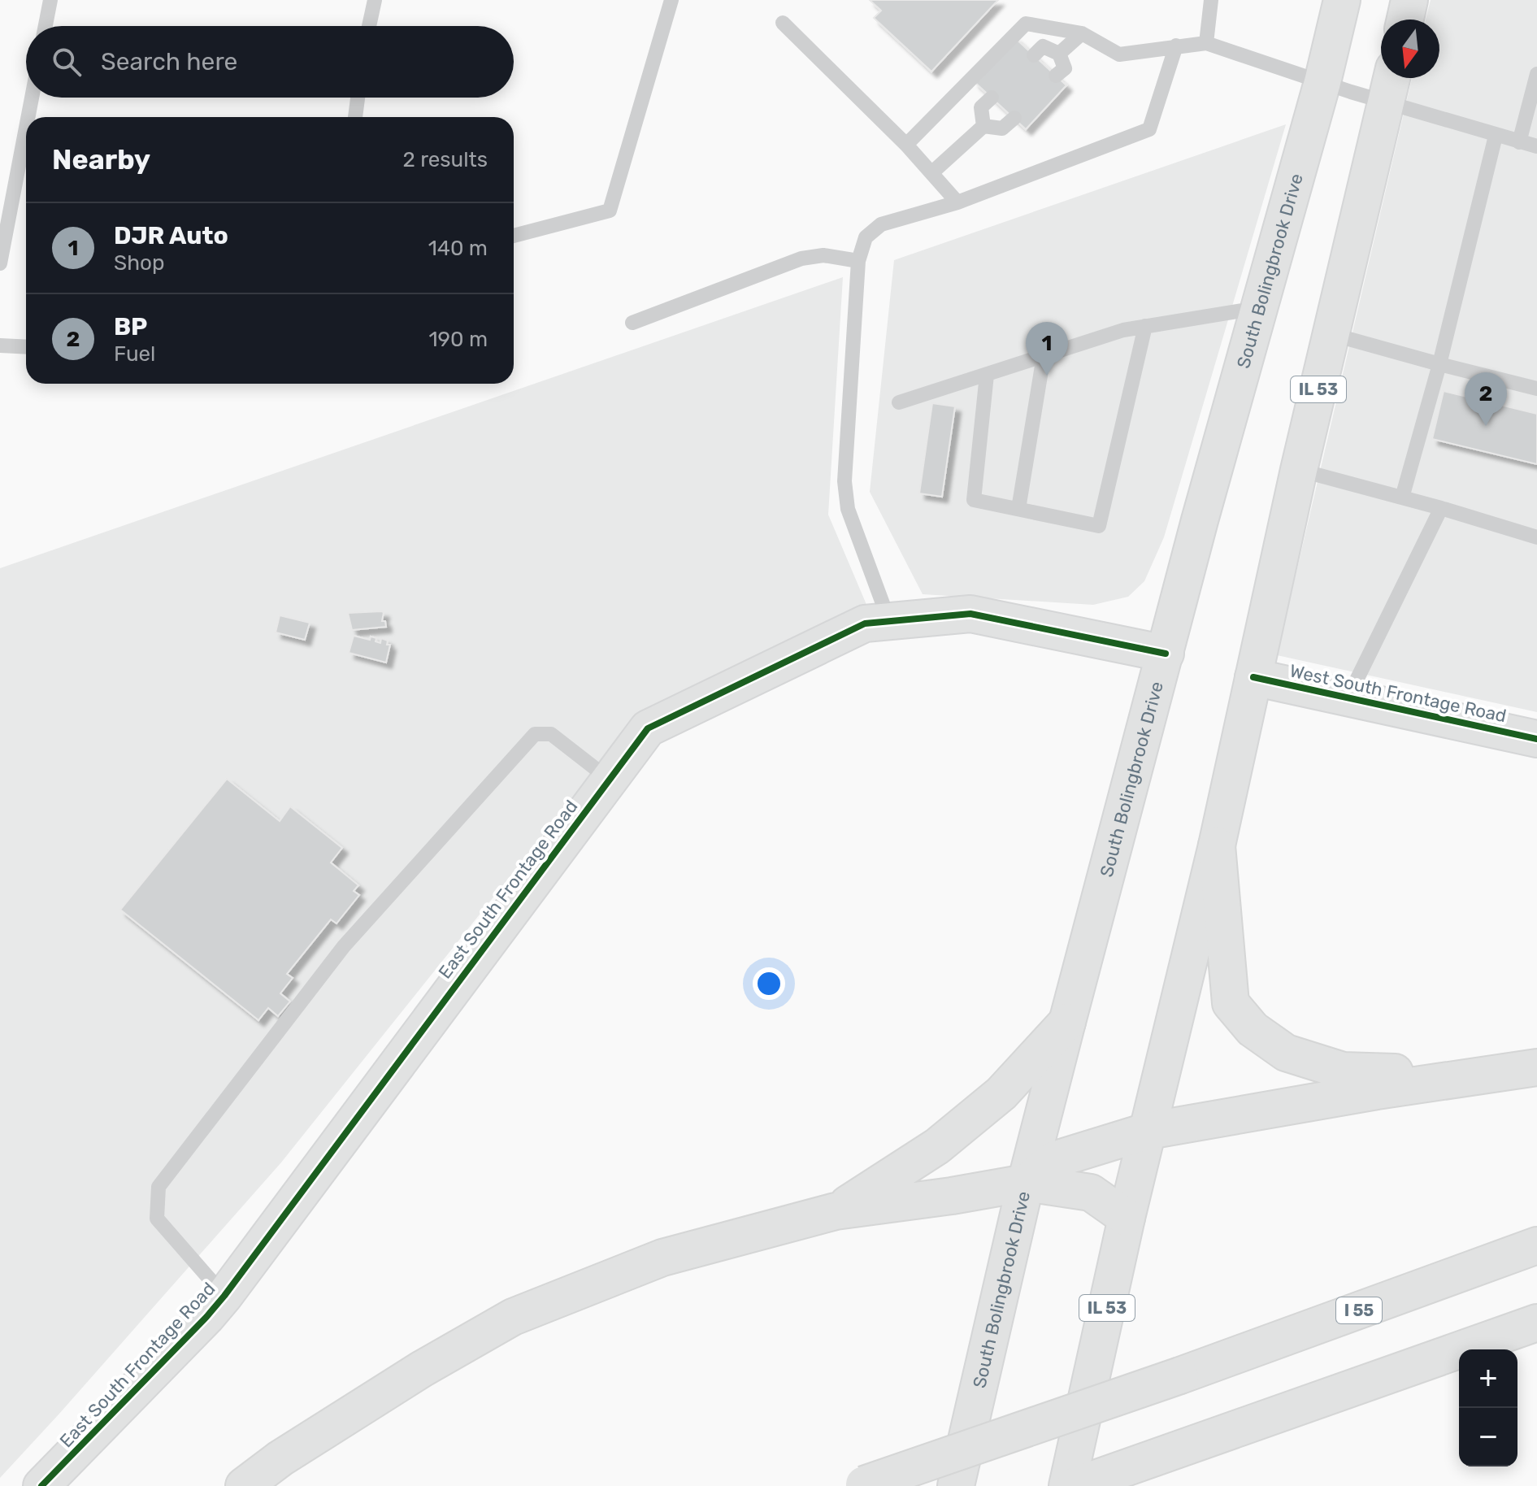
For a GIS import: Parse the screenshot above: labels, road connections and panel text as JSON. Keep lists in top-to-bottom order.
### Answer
{
  "streets": {
    "main road": [
      "South Bolingbrook Drive",
      "IL 53",
      "West South Frontage Road",
      "East South Frontage Road",
      "I 55"
    ]
  },
  "crossings": [
    ["South Bolingbrook Drive", "East South Frontage Road"],
    ["IL 53", "West South Frontage Road"]
  ],
  "north": "bottom",
  "page": {
    "search": "Search here",
    "heading": ["Nearby", "2 results"],
    "list": [
      {
        "mark": "1",
        "name": "DJR Auto",
        "note": "Shop",
        "value": "140 m"
      },
      {
        "mark": "2",
        "name": "BP",
        "note": "Fuel",
        "value": "190 m"
      }
    ],
    "pins": ["1", "2"],
    "map_buttons": ["+", "−"]
  }
}
